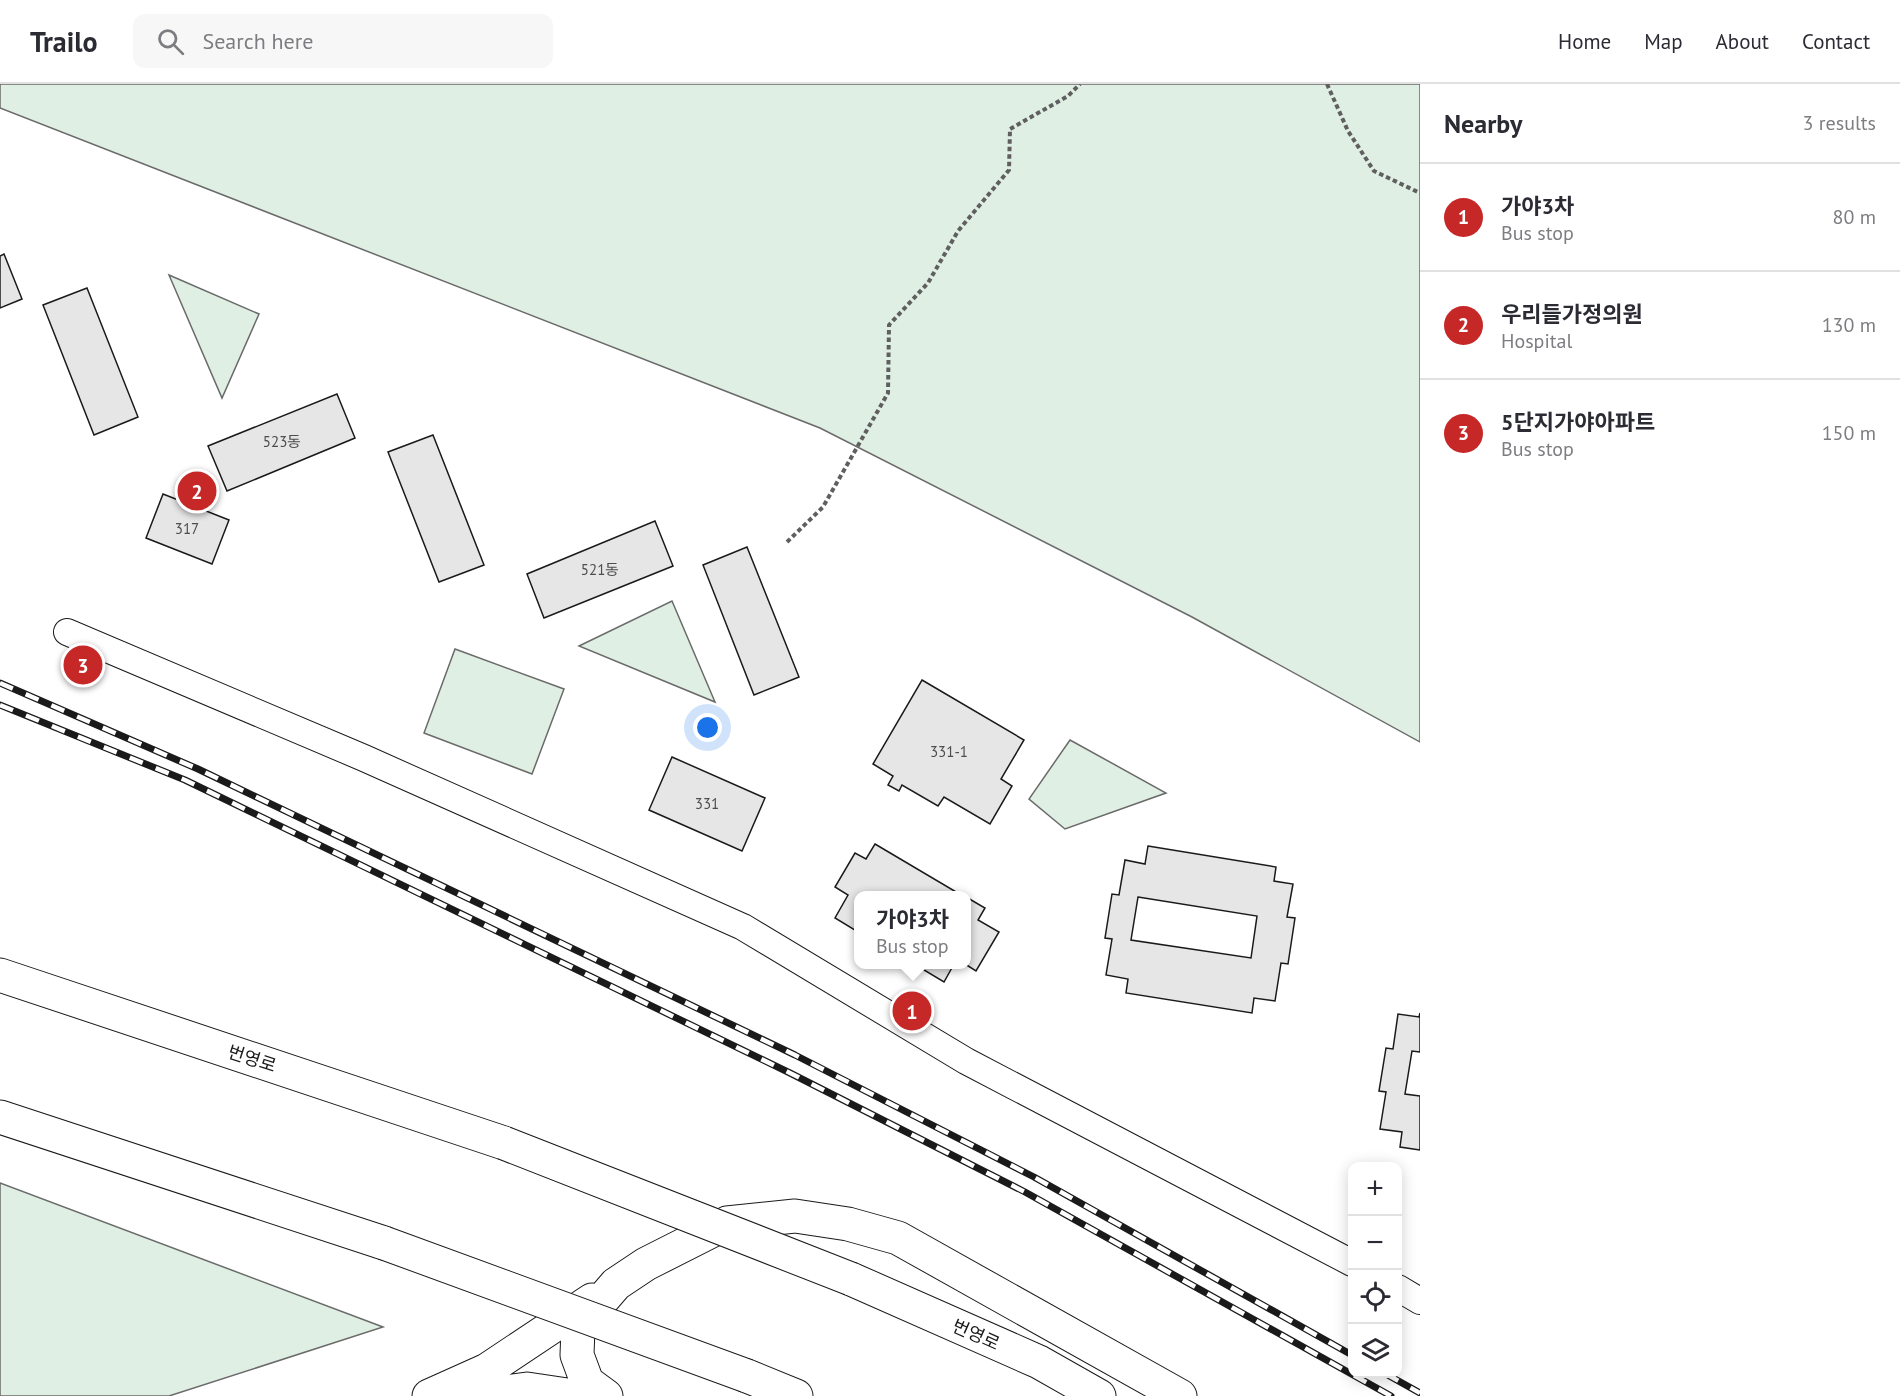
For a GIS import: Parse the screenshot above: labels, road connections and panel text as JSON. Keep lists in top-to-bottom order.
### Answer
{
  "streets": {
    "street": ["번영로"]
  },
  "house_numbers": [
    "523동",
    "317",
    "521동",
    "331-1",
    "331"
  ],
  "page": {
    "header": "Trailo",
    "search": "Search here",
    "nav": [
      "Home",
      "Map",
      "About",
      "Contact"
    ],
    "heading": ["Nearby", "3 results"],
    "list": [
      {
        "mark": "1",
        "name": "가야3차",
        "note": "Bus stop",
        "value": "80 m"
      },
      {
        "mark": "2",
        "name": "우리들가정의원",
        "note": "Hospital",
        "value": "130 m"
      },
      {
        "mark": "3",
        "name": "5단지가야아파트",
        "note": "Bus stop",
        "value": "150 m"
      }
    ],
    "pins": ["2", "3", "1"],
    "popup": ["가야3차", "Bus stop"],
    "map_buttons": ["+", "−"]
  }
}
